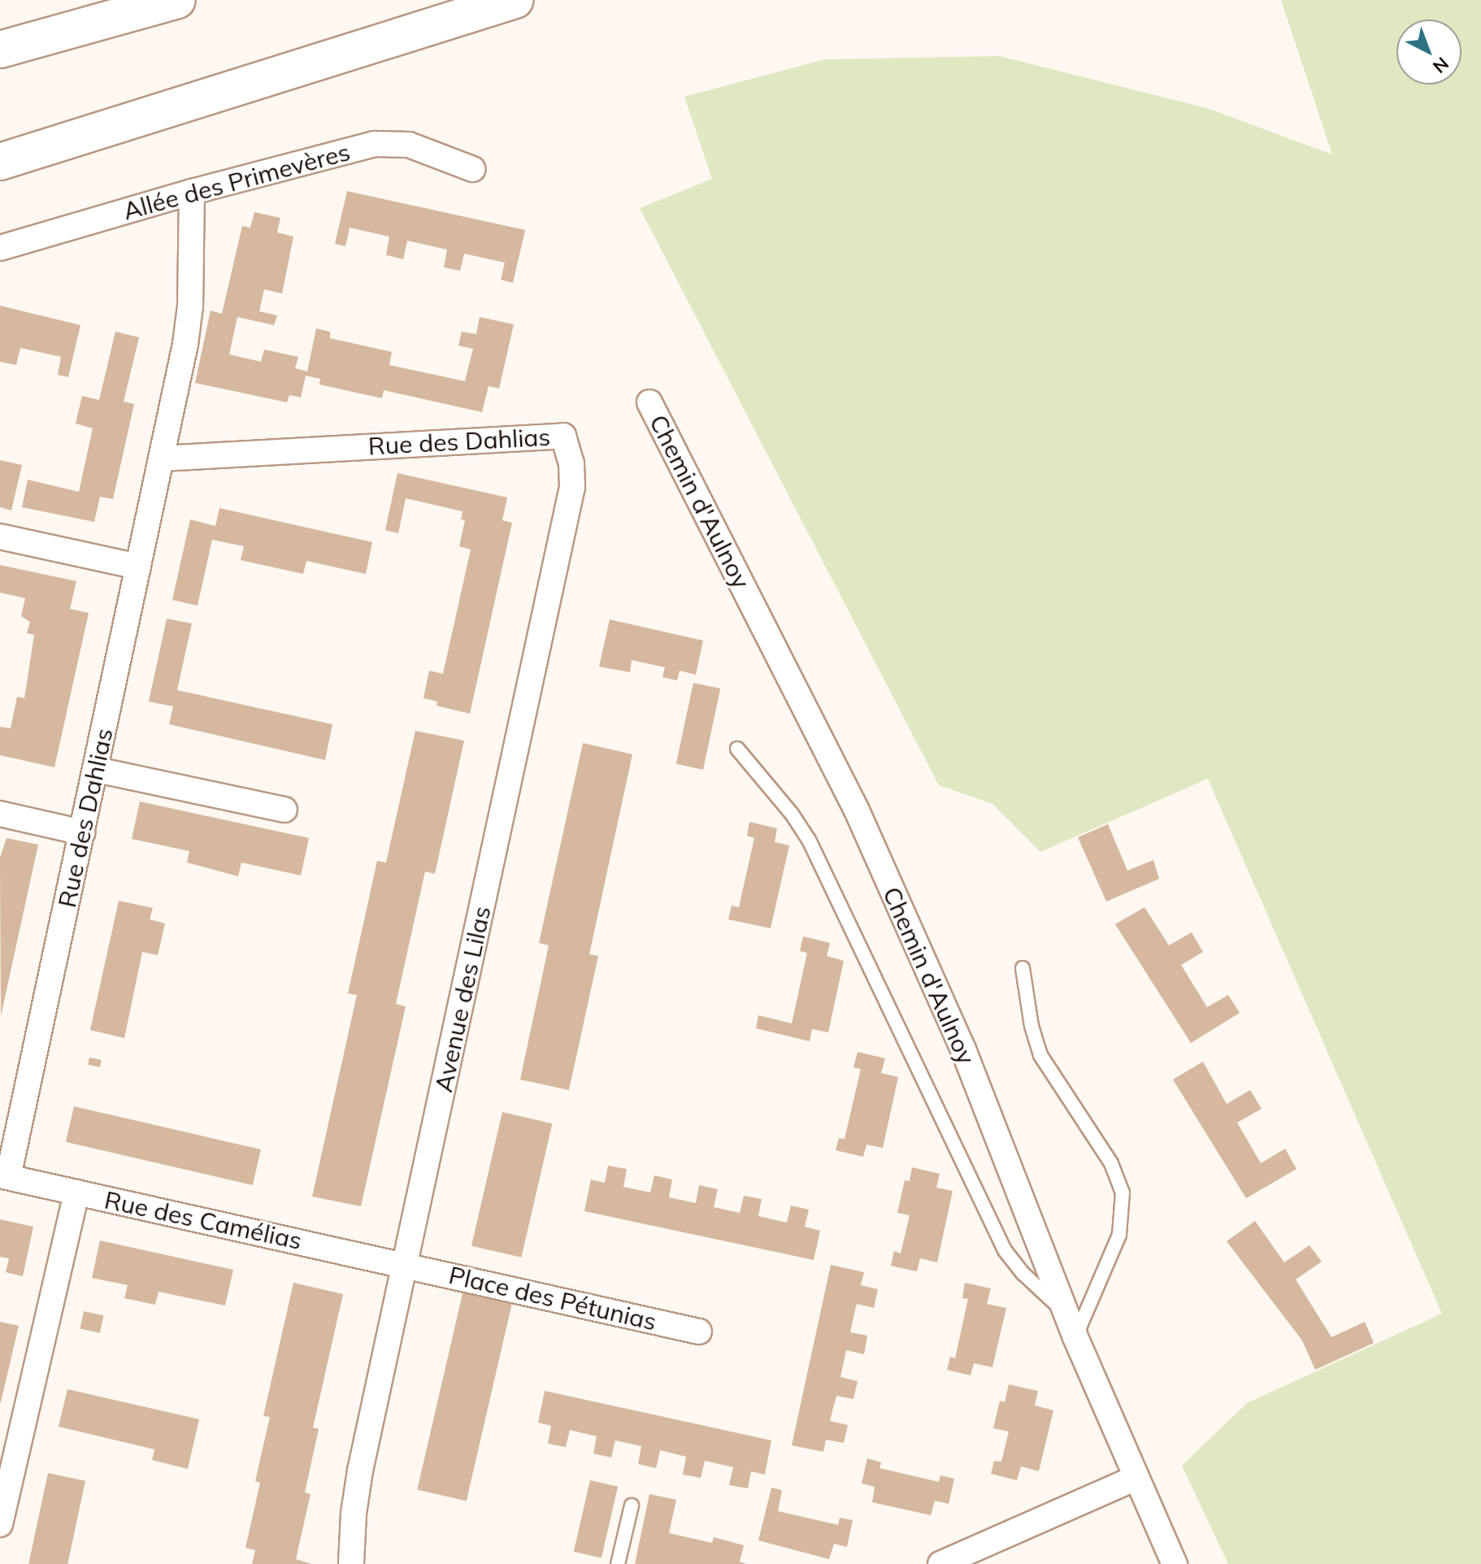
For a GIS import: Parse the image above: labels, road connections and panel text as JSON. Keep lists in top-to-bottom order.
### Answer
{
  "streets": {
    "street": [
      "Allée des Primevères",
      "Rue des Dahlias",
      "Chemin d'Aulnoy",
      "Avenue des Lilas",
      "Rue des Camélias",
      "Place des Pétunias"
    ]
  },
  "crossings": [
    ["Allée des Primevères", "Rue des Dahlias"],
    ["Rue des Dahlias", "Avenue des Lilas"],
    ["Rue des Dahlias", "Rue des Camélias"],
    ["Avenue des Lilas", "Rue des Camélias"],
    ["Avenue des Lilas", "Place des Pétunias"],
    ["Rue des Camélias", "Place des Pétunias"]
  ],
  "north": "bottom right"
}
